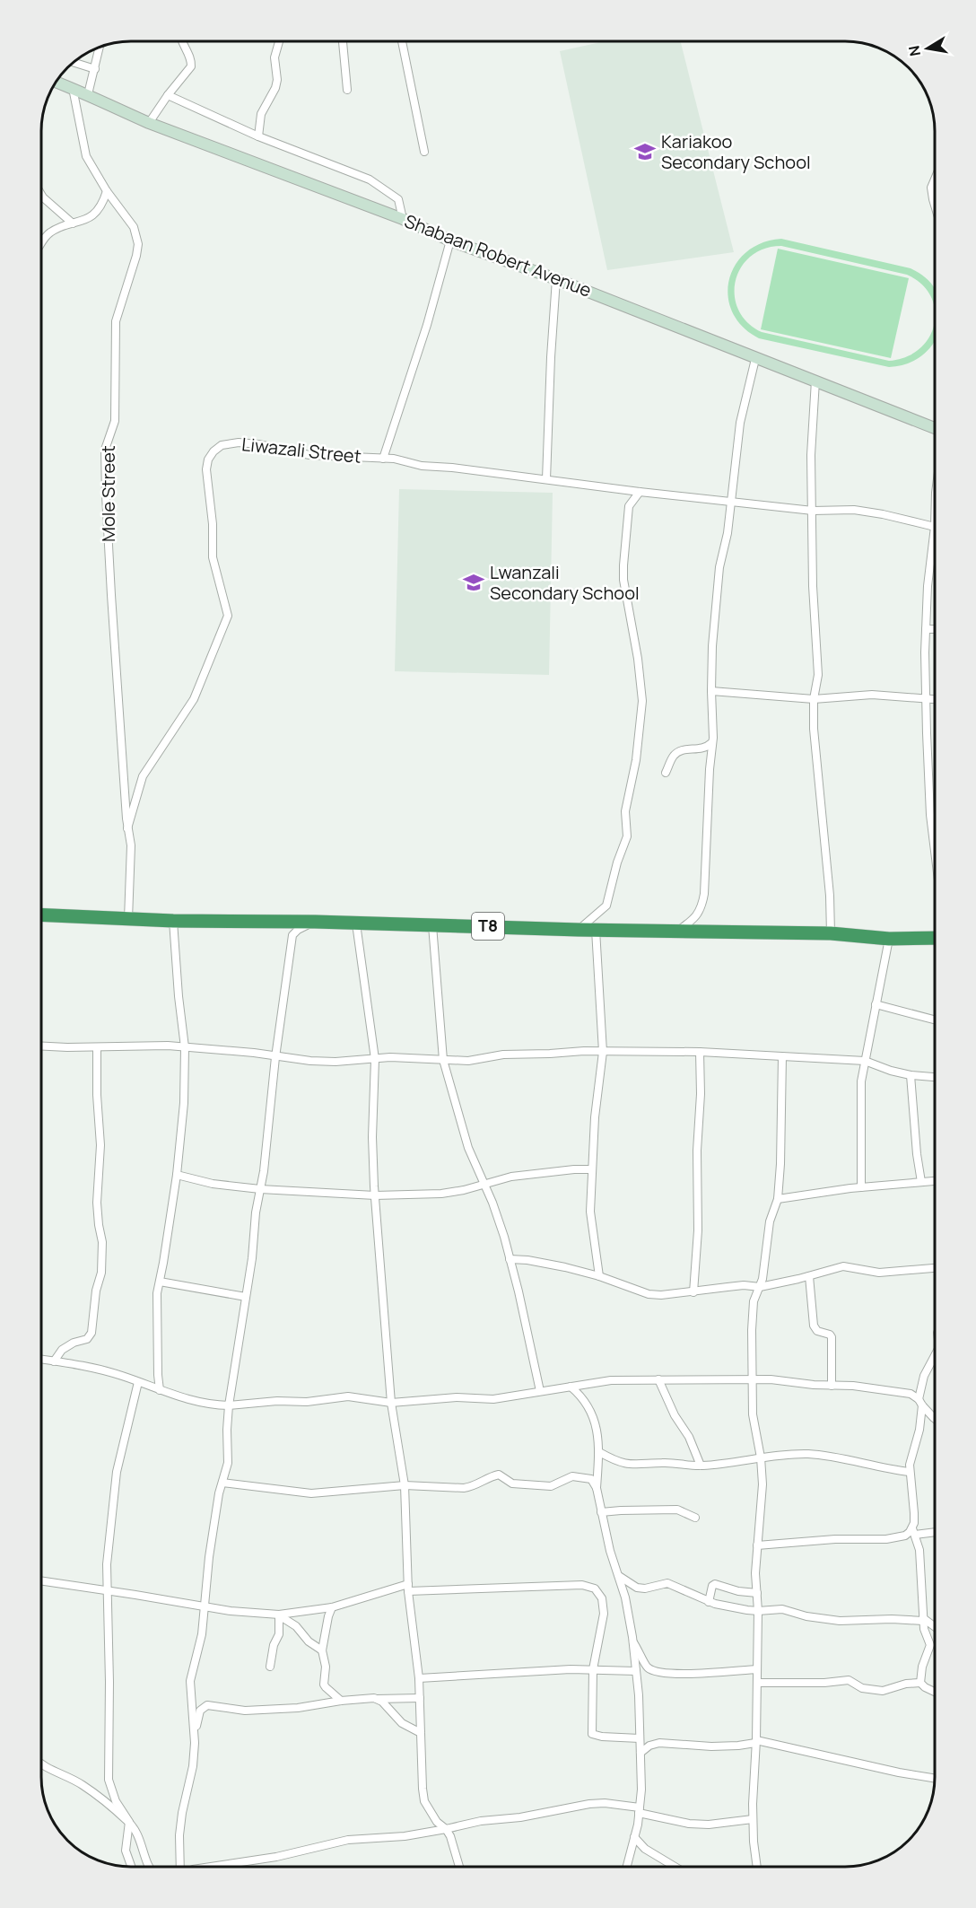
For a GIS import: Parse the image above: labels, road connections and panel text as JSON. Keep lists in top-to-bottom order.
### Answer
{
  "streets": {
    "highway": ["T8"],
    "street": ["Shabaan Robert Avenue", "Liwazali Street", "Mole Street"]
  },
  "crossings": [
    ["Shabaan Robert Avenue", "Mole Street"],
    ["Liwazali Street", "Mole Street"],
    ["Mole Street", "T8"]
  ],
  "places": {
    "school or university": ["Kariakoo Secondary School", "Lwanzali Secondary School"]
  },
  "north": "left"
}
